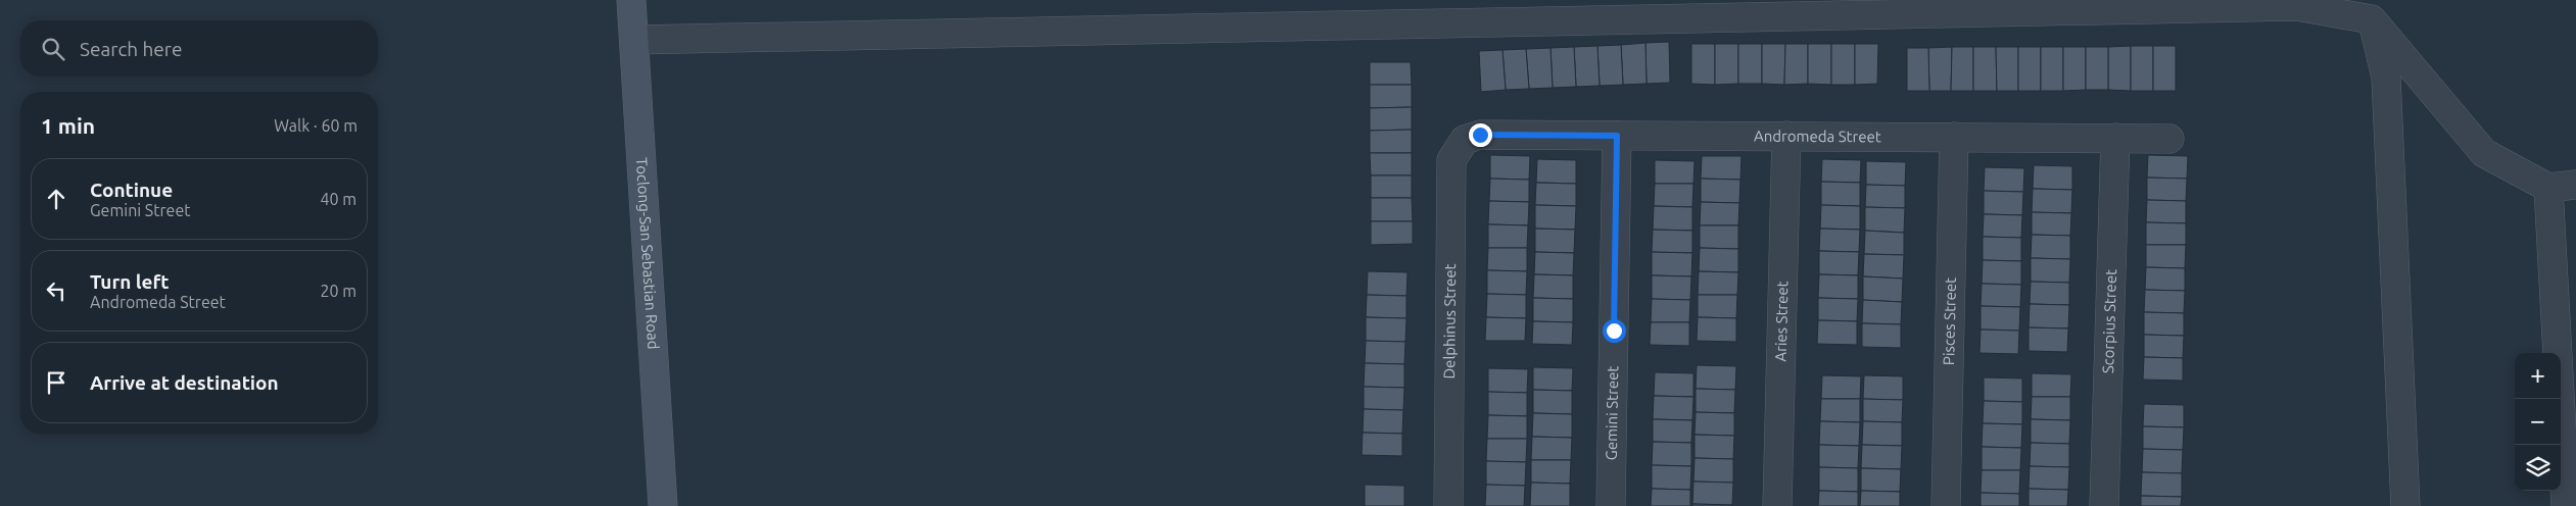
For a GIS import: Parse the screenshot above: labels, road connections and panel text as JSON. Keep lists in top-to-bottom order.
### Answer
{
  "streets": {
    "street": [
      "Andromeda Street",
      "Toclong-San Sebastian Road",
      "Delphinus Street",
      "Aries Street",
      "Pisces Street",
      "Scorpius Street",
      "Gemini Street"
    ]
  },
  "crossings": [
    ["Andromeda Street", "Delphinus Street"],
    ["Andromeda Street", "Aries Street"],
    ["Andromeda Street", "Pisces Street"],
    ["Andromeda Street", "Scorpius Street"],
    ["Andromeda Street", "Gemini Street"]
  ],
  "page": {
    "search": "Search here",
    "heading": ["1 min", "Walk · 60 m"],
    "list": [
      ["Continue", "Gemini Street", "40 m"],
      ["Turn left", "Andromeda Street", "20 m"],
      "Arrive at destination"
    ],
    "map_buttons": ["+", "−"]
  }
}
